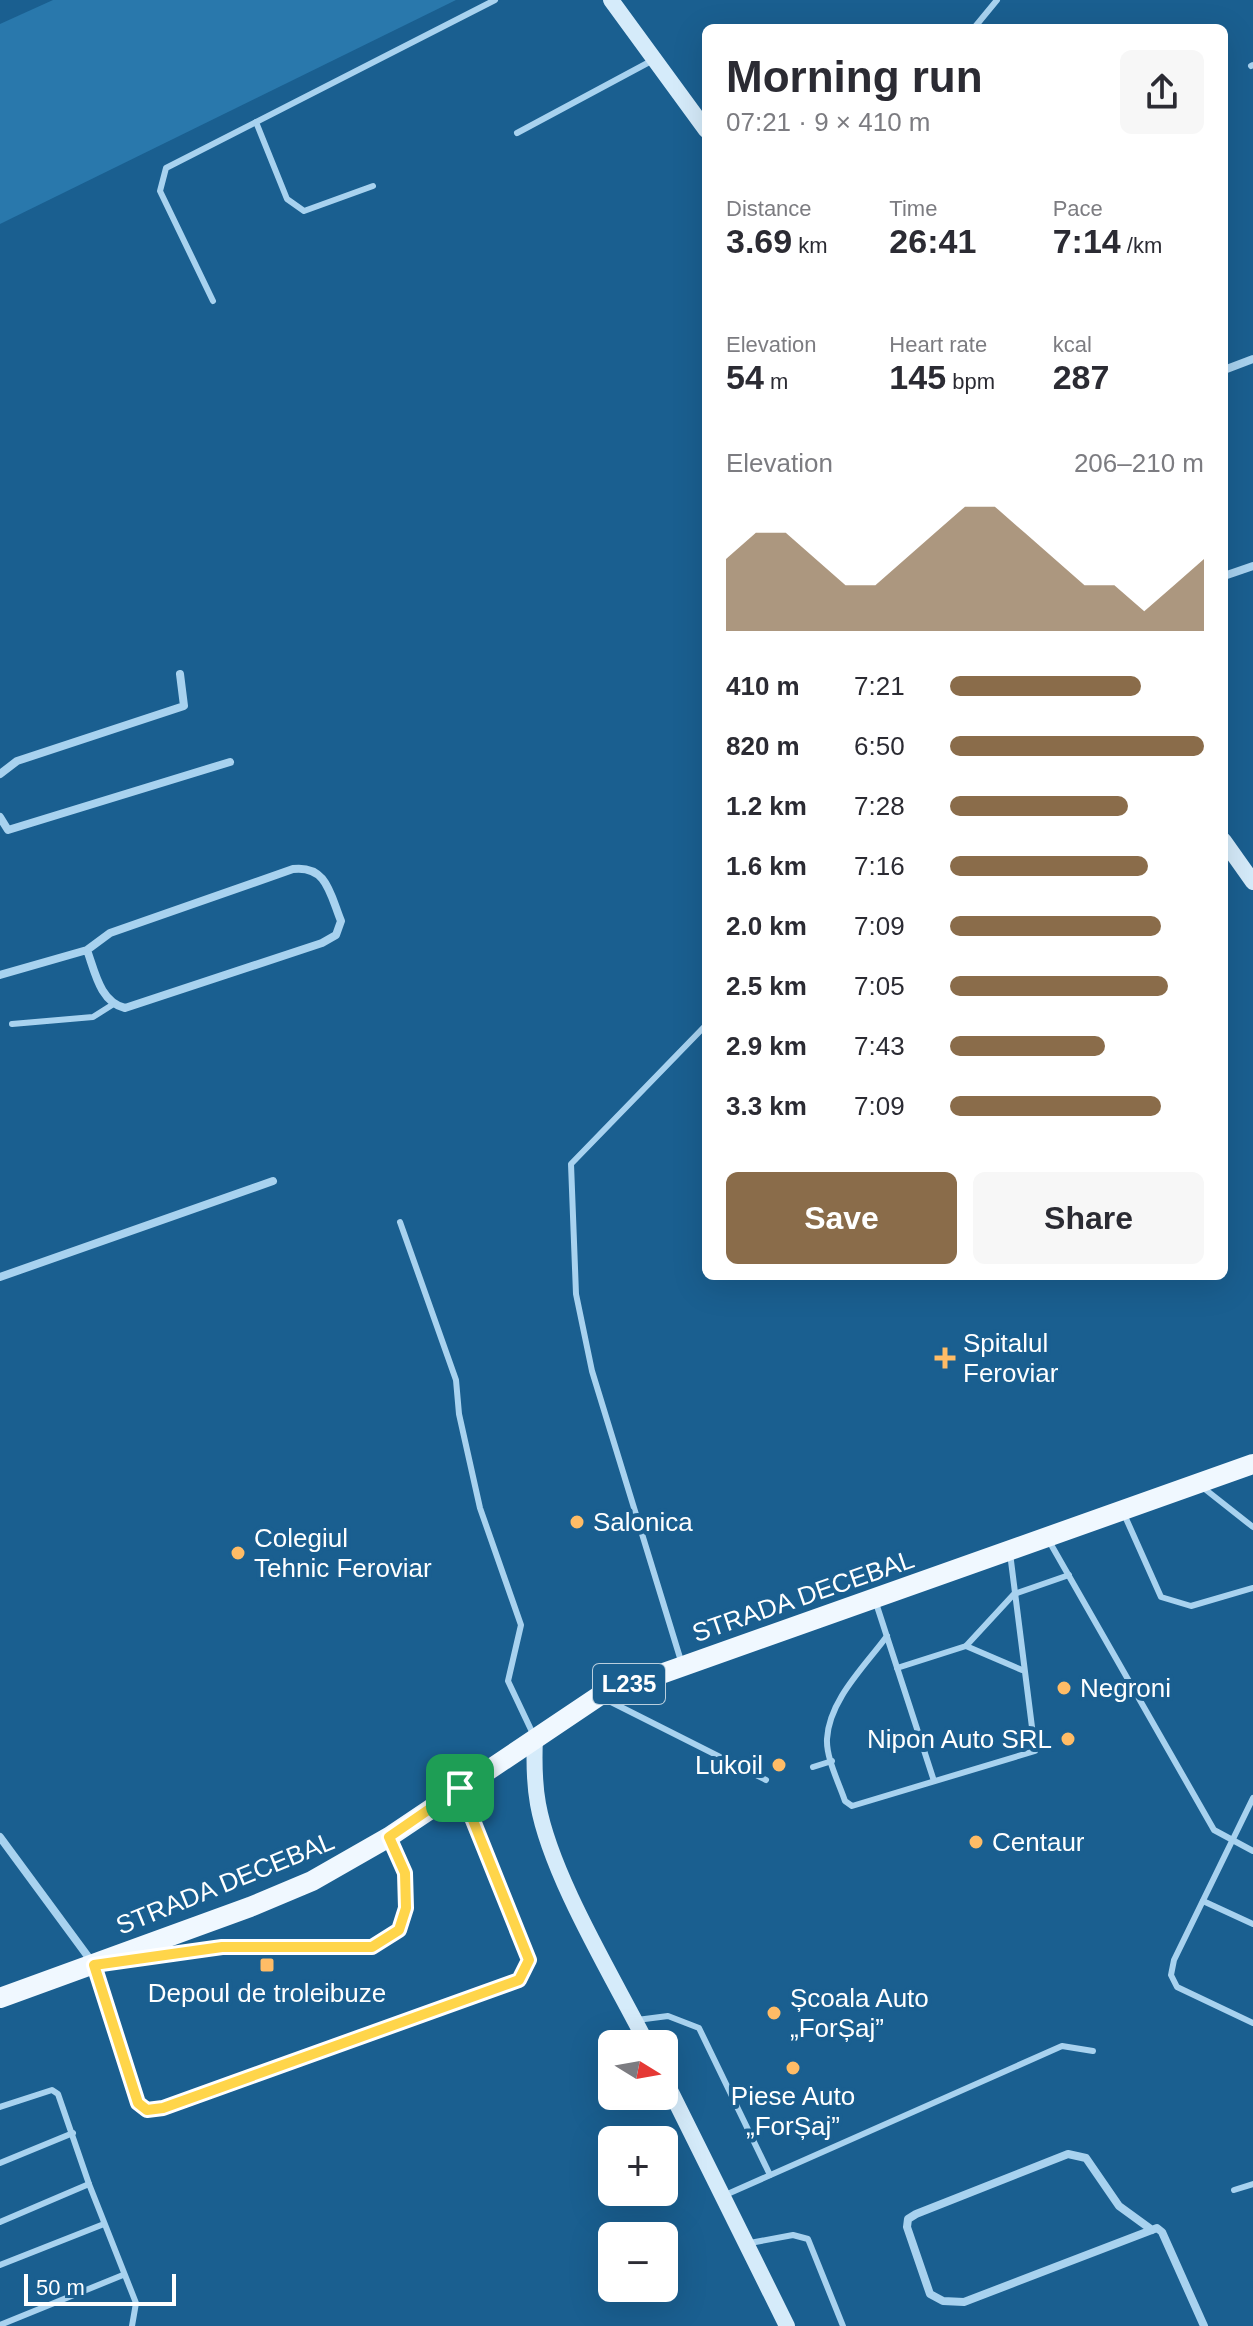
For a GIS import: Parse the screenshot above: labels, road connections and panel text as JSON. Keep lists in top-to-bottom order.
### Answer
{
  "streets": {
    "main road": ["STRADA DECEBAL", "L235"]
  },
  "places": {
    "health": ["Spitalul Feroviar"],
    "other": [
      "Salonica",
      "Colegiul Tehnic Feroviar",
      "Negroni",
      "Nipon Auto SRL",
      "Lukoil",
      "Centaur",
      "Școala Auto „ForȘaj”",
      "Piese Auto „ForȘaj”"
    ],
    "transit": ["Depoul de troleibuze"]
  },
  "scale_bar": "50 m",
  "north": "right",
  "page": {
    "heading": ["Morning run", "07:21 · 9 × 410 m"],
    "stats": [
      ["Distance", "3.69 km"],
      ["Time", "26:41"],
      ["Pace", "7:14 /km"],
      ["Elevation", "54 m"],
      ["Heart rate", "145 bpm"],
      ["kcal", "287"]
    ],
    "chart": ["Elevation", "206–210 m"],
    "list": [
      {
        "name": "410 m",
        "note": "7:21"
      },
      {
        "name": "820 m",
        "note": "6:50"
      },
      {
        "name": "1.2 km",
        "note": "7:28"
      },
      {
        "name": "1.6 km",
        "note": "7:16"
      },
      {
        "name": "2.0 km",
        "note": "7:09"
      },
      {
        "name": "2.5 km",
        "note": "7:05"
      },
      {
        "name": "2.9 km",
        "note": "7:43"
      },
      {
        "name": "3.3 km",
        "note": "7:09"
      }
    ],
    "buttons": ["Save", "Share"],
    "map_buttons": ["+", "−"],
    "scale": "50 m"
  }
}
